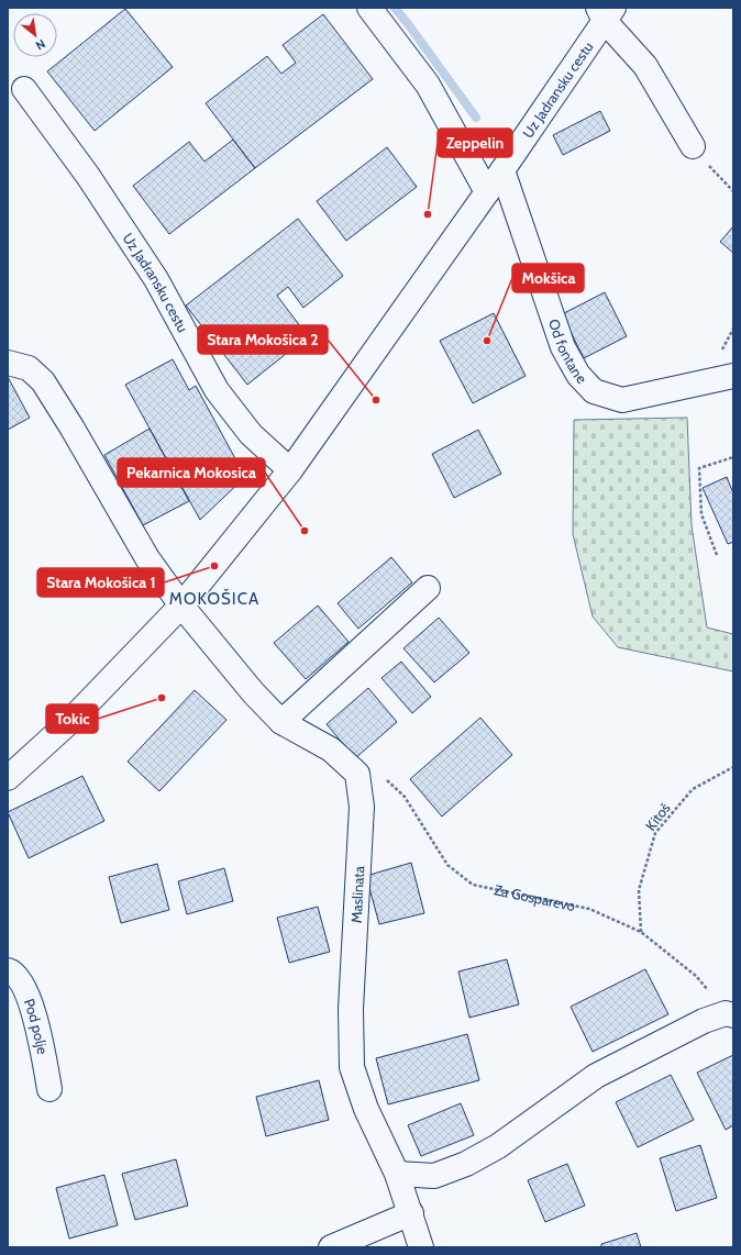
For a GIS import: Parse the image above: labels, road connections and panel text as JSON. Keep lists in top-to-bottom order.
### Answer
{
  "streets": {
    "street": [
      "Uz Jadransku cestu",
      "Od fontane",
      "Maslinata",
      "Pod polje"
    ],
    "path": ["Kitoš", "Za Gosparevo"]
  },
  "crossings": [
    ["Uz Jadransku cestu", "Od fontane"],
    ["Kitoš", "Za Gosparevo"],
    ["Maslinata", "Za Gosparevo"]
  ],
  "districts": ["MOKOŠICA"],
  "places": [
    "Zeppelin",
    "Mokšica",
    "Stara Mokošica 2",
    "Pekarnica Mokosica",
    "Stara Mokošica 1",
    "Tokic"
  ],
  "north": "bottom right"
}
